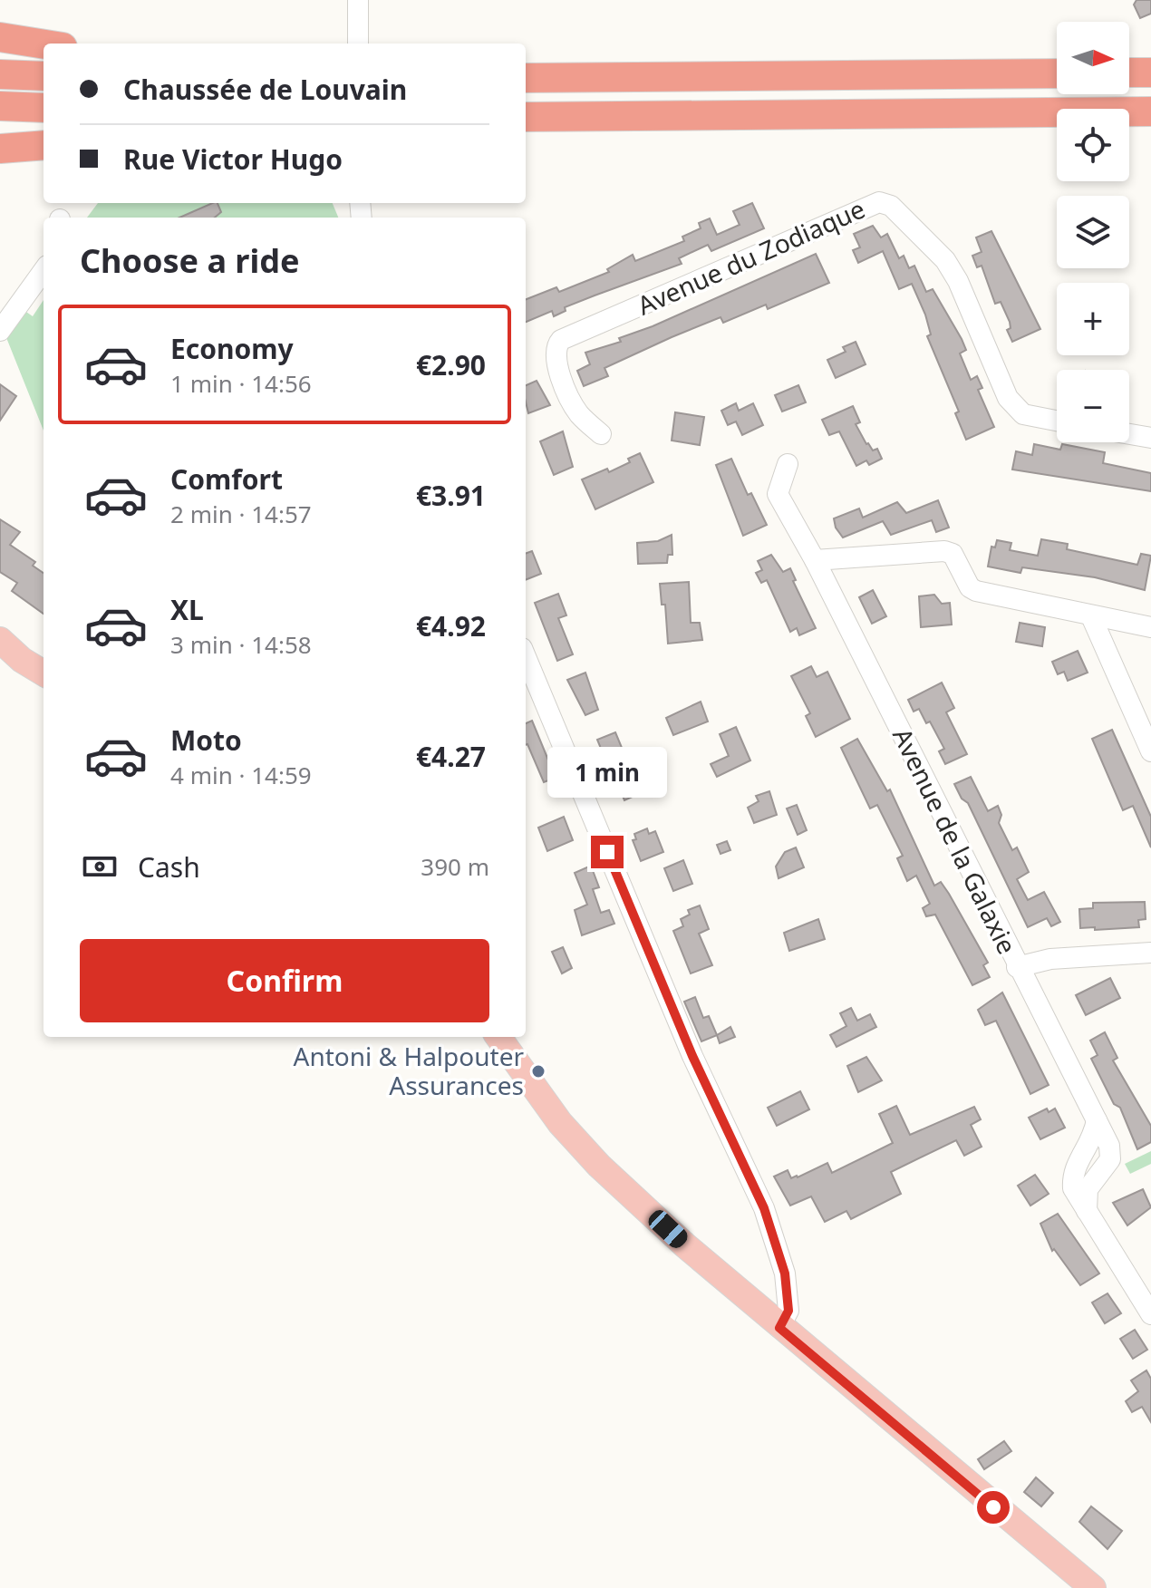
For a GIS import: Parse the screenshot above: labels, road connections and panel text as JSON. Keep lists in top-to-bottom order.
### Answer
{
  "streets": {
    "street": ["Avenue du Zodiaque", "Avenue de la Galaxie"]
  },
  "places": ["Antoni & Halpouter Assurances"],
  "north": "right",
  "page": {
    "map_buttons": ["+", "−"],
    "banner": ["Chaussée de Louvain", "Rue Victor Hugo"],
    "heading": "Choose a ride",
    "list": [
      {
        "name": "Economy",
        "note": "1 min · 14:56",
        "value": "€2.90"
      },
      {
        "name": "Comfort",
        "note": "2 min · 14:57",
        "value": "€3.91"
      },
      {
        "name": "XL",
        "note": "3 min · 14:58",
        "value": "€4.92"
      },
      {
        "name": "Moto",
        "note": "4 min · 14:59",
        "value": "€4.27"
      }
    ],
    "bubble": "1 min",
    "pay": ["Cash", "390 m"],
    "buttons": "Confirm"
  }
}
